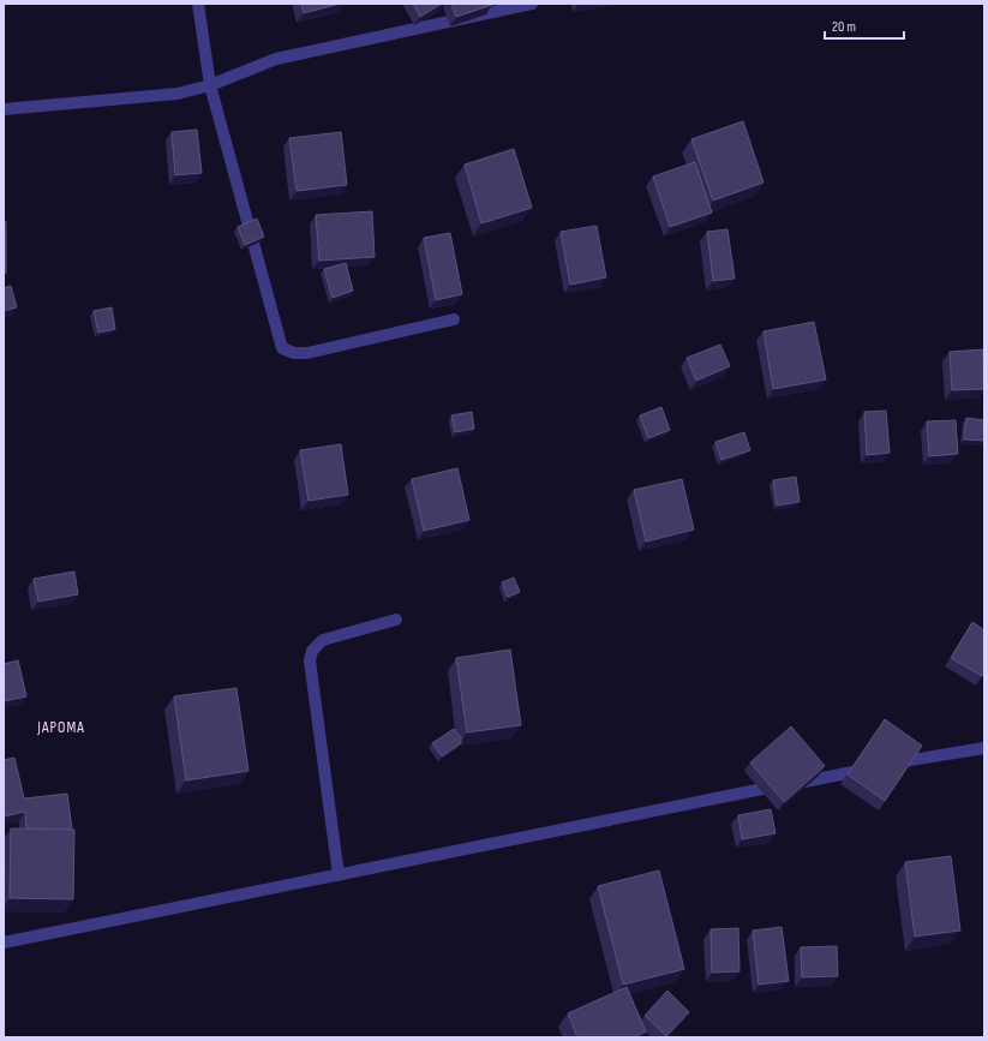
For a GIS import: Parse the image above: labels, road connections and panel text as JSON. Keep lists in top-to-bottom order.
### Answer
{
  "districts": ["JAPOMA"],
  "scale_bar": "20 m"
}
